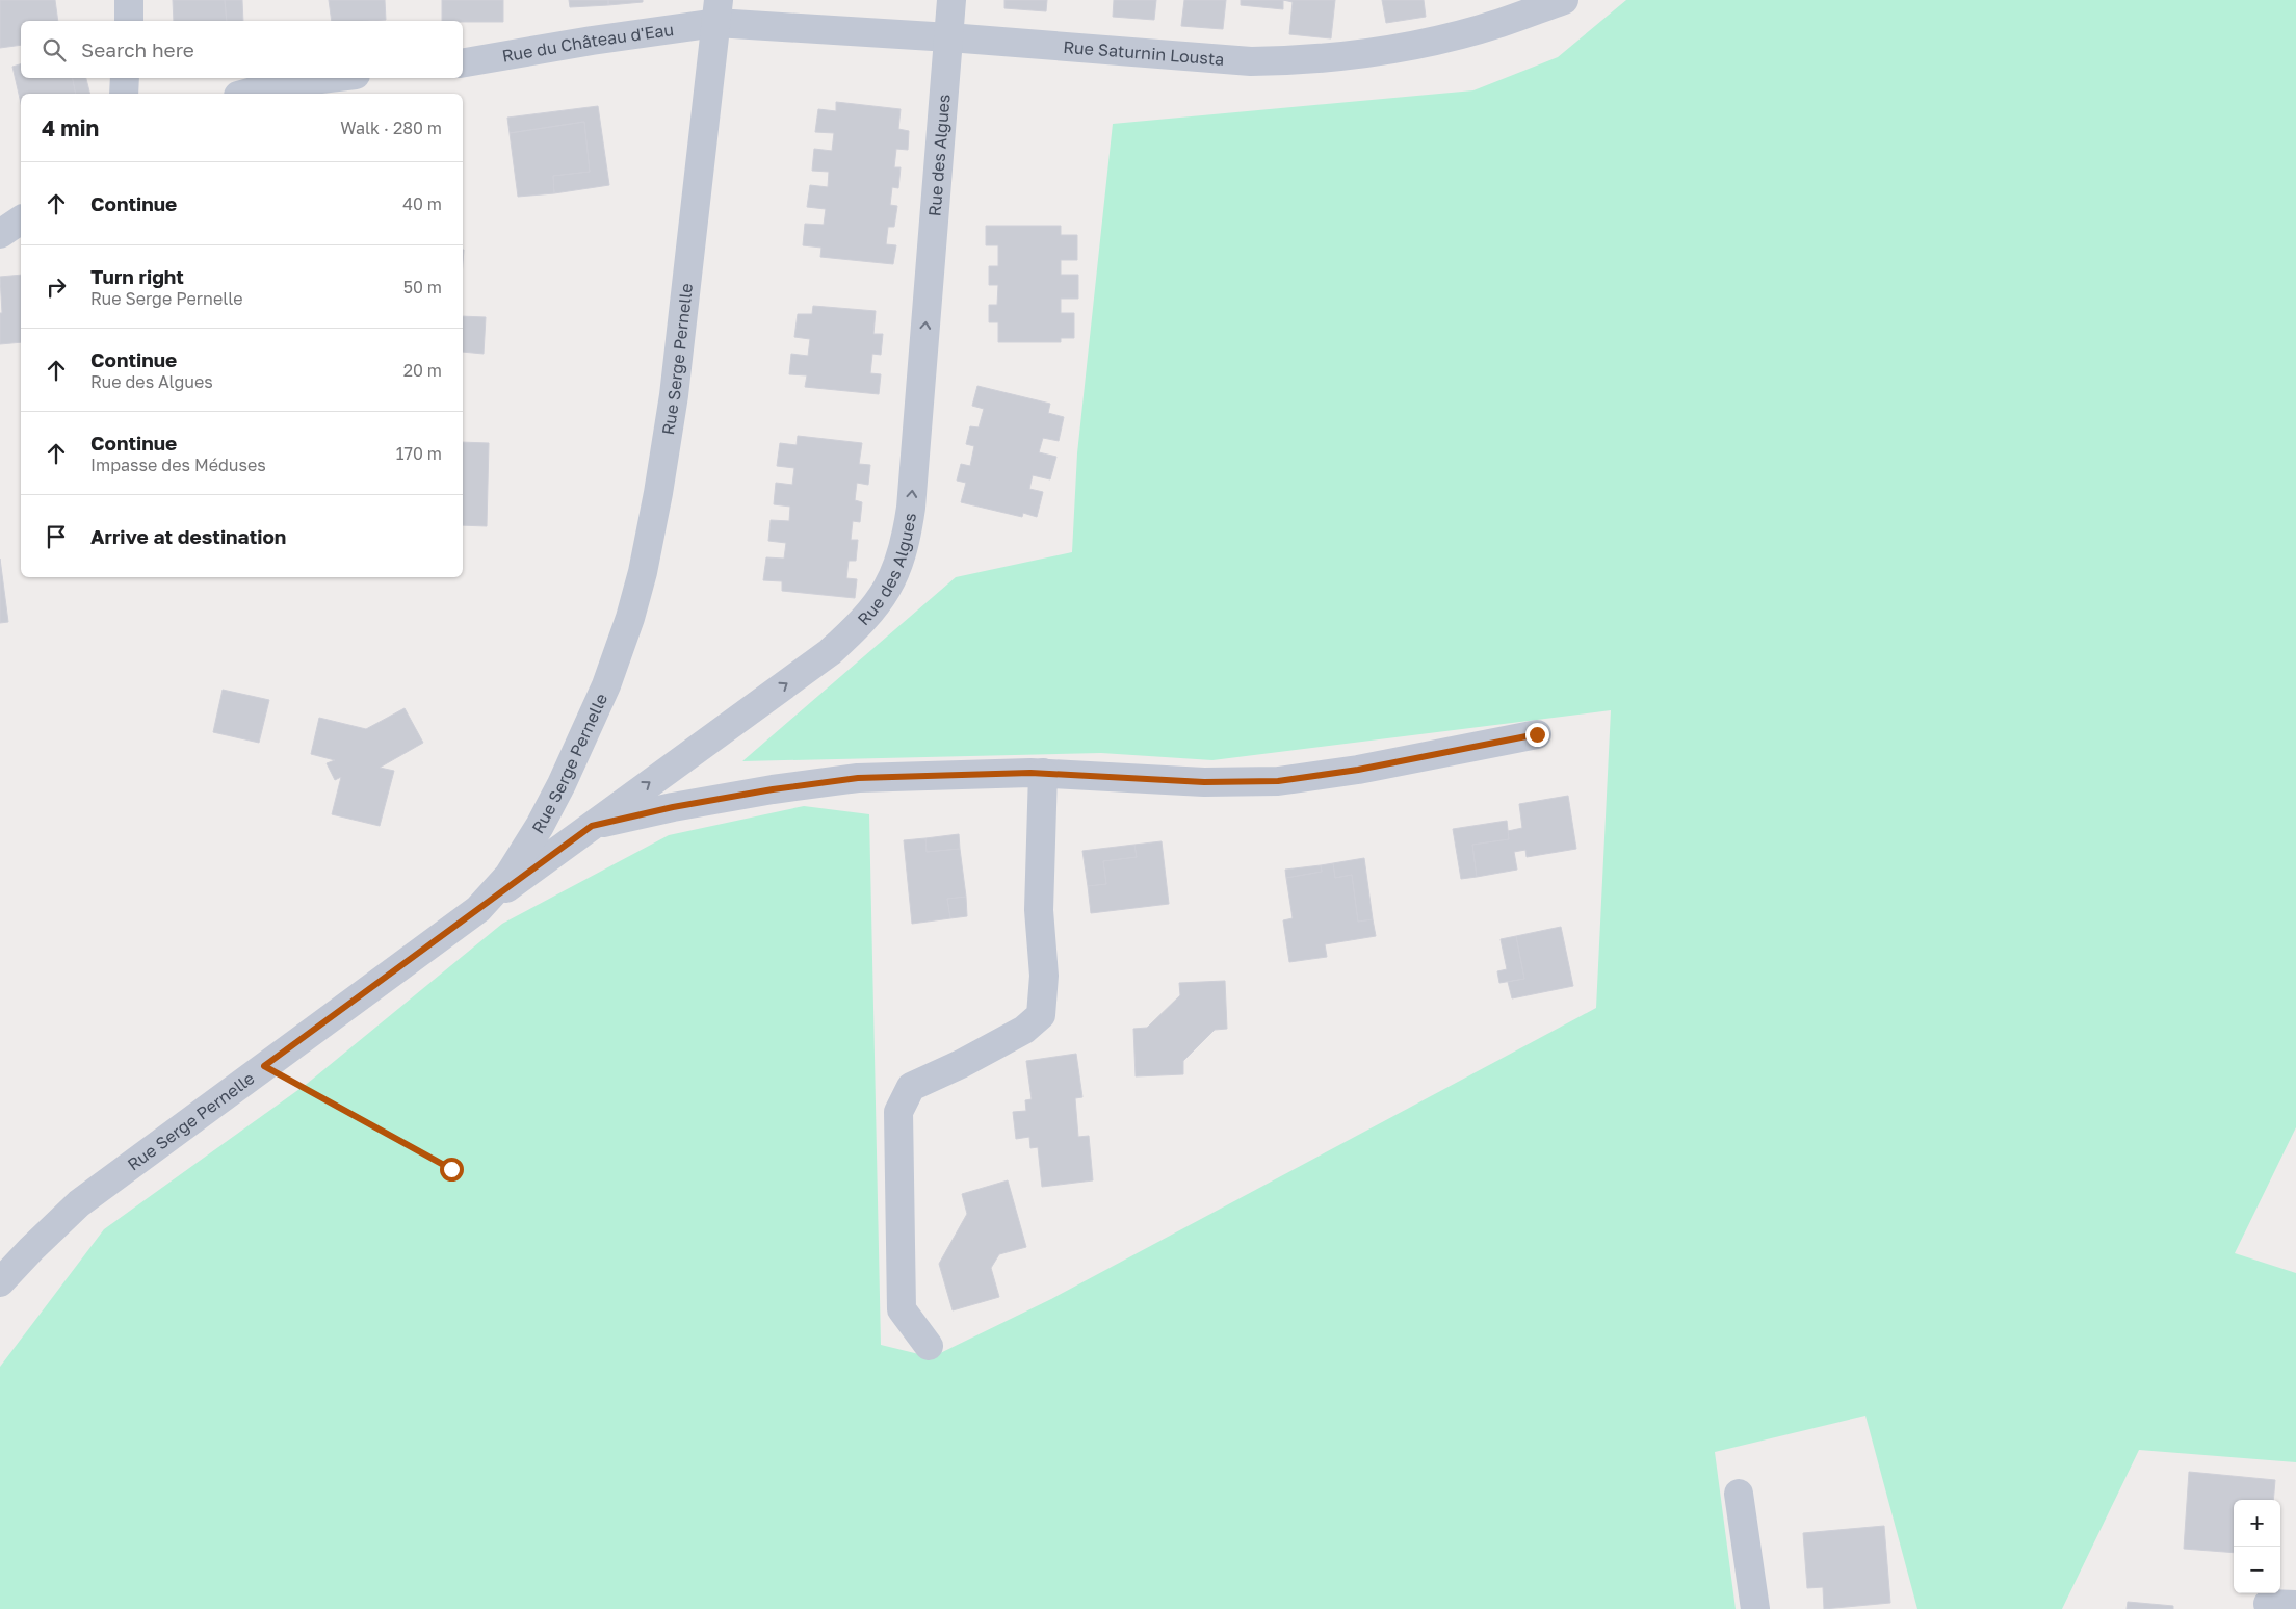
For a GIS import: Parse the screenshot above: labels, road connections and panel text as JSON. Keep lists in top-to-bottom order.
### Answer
{
  "streets": {
    "street": [
      "Rue du Château d'Eau",
      "Rue Saturnin Lousta",
      "Rue des Algues",
      "Rue Serge Pernelle"
    ]
  },
  "crossings": [
    ["Rue du Château d'Eau", "Rue Saturnin Lousta"],
    ["Rue du Château d'Eau", "Rue Serge Pernelle"],
    ["Rue Saturnin Lousta", "Rue des Algues"],
    ["Rue Saturnin Lousta", "Rue Serge Pernelle"],
    ["Rue des Algues", "Rue Serge Pernelle"]
  ],
  "one_way": ["Rue des Algues"],
  "page": {
    "search": "Search here",
    "heading": ["4 min", "Walk · 280 m"],
    "list": [
      ["Continue", "40 m"],
      ["Turn right", "Rue Serge Pernelle", "50 m"],
      ["Continue", "Rue des Algues", "20 m"],
      ["Continue", "Impasse des Méduses", "170 m"],
      "Arrive at destination"
    ],
    "map_buttons": ["+", "−"]
  }
}
